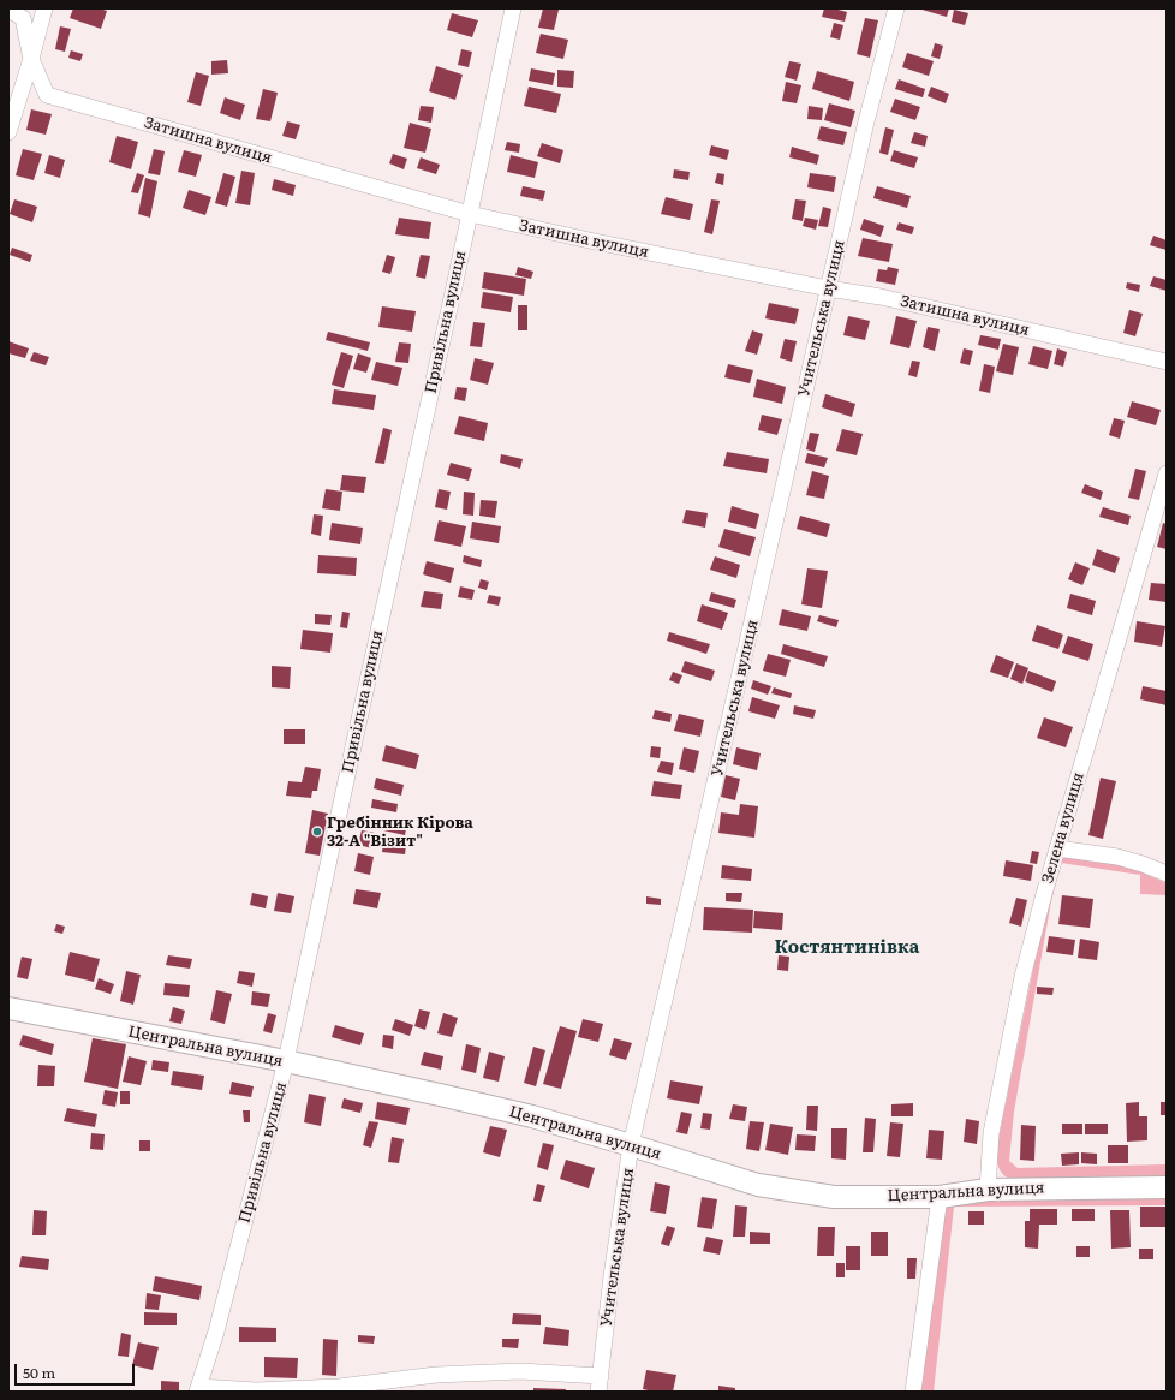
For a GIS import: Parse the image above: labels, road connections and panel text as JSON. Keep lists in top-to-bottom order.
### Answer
{
  "streets": {
    "street": [
      "Затишна вулиця",
      "Учительська вулиця",
      "Привільна вулиця",
      "Зелена вулиця",
      "Центральна вулиця"
    ]
  },
  "crossings": [
    ["Затишна вулиця", "Учительська вулиця"],
    ["Затишна вулиця", "Привільна вулиця"],
    ["Учительська вулиця", "Центральна вулиця"],
    ["Привільна вулиця", "Центральна вулиця"],
    ["Зелена вулиця", "Центральна вулиця"]
  ],
  "districts": ["Костянтинівка"],
  "places": ["Гребінник Кірова 32-А \"Візит\""],
  "scale_bar": "50 m"
}
